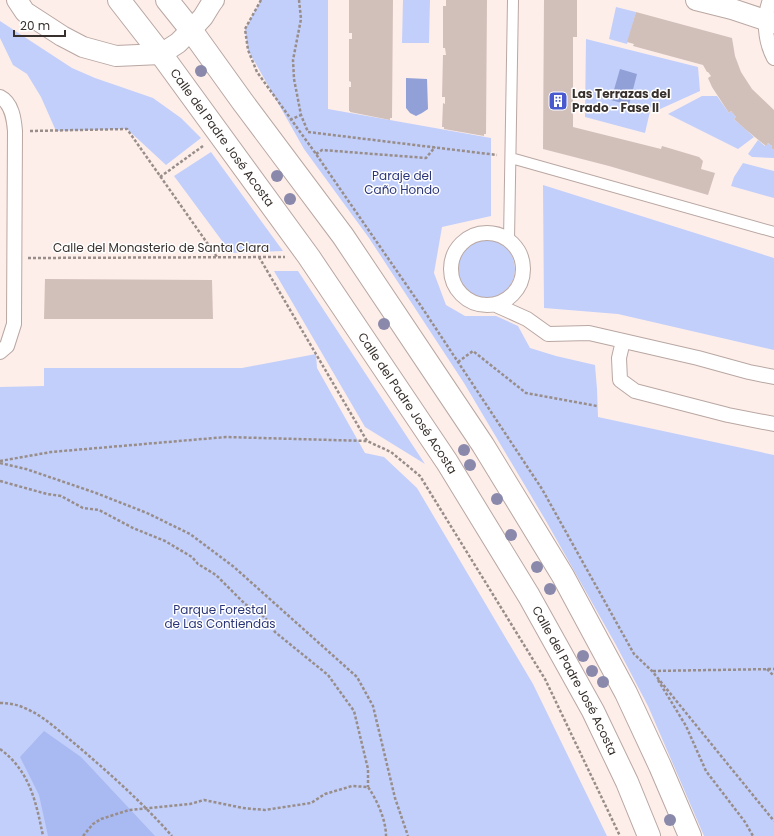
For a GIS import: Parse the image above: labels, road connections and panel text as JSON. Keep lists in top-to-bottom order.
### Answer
{
  "streets": {
    "highway": ["Calle del Padre José Acosta"],
    "path": ["Calle del Monasterio de Santa Clara"]
  },
  "crossings": [
    ["Calle del Padre José Acosta", "Calle del Monasterio de Santa Clara"]
  ],
  "parks": ["Paraje del Caño Hondo", "Parque Forestal de Las Contiendas"],
  "places": {
    "building": ["Las Terrazas del Prado - Fase II"]
  },
  "scale_bar": "20 m"
}
